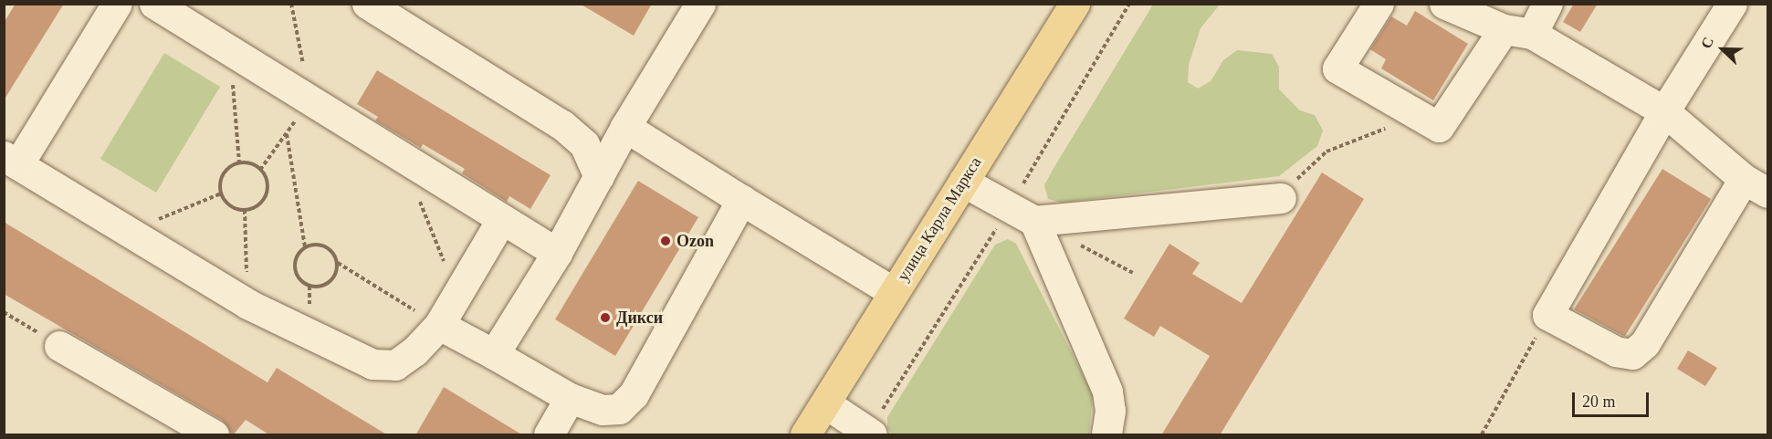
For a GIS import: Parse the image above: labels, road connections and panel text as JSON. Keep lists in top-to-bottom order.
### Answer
{
  "streets": {
    "main road": ["улица Карла Маркса"]
  },
  "places": ["Ozon", "Дикси"],
  "scale_bar": "20 m",
  "north": "top left"
}
